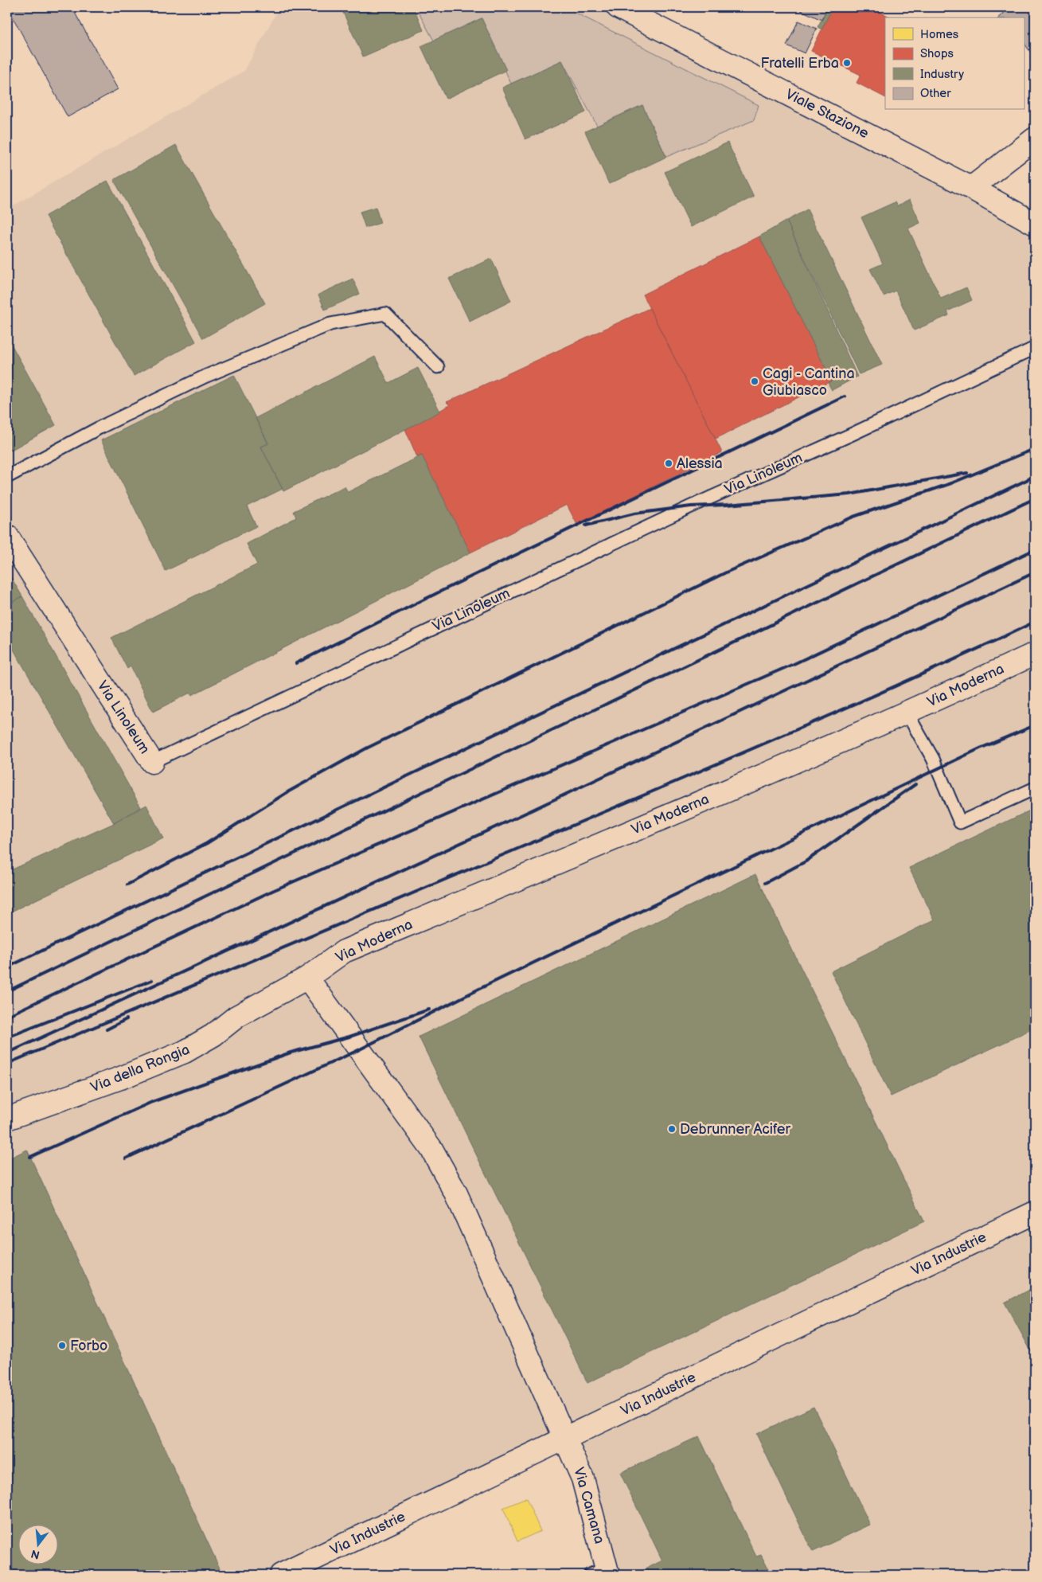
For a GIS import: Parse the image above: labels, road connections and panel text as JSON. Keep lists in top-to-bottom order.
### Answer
{
  "streets": {
    "street": [
      "Viale Stazione",
      "Via Linoleum",
      "Via Moderna",
      "Via della Rongia",
      "Via Industrie",
      "Via Camana"
    ]
  },
  "crossings": [
    ["Via Moderna", "Via della Rongia"],
    ["Via Moderna", "Via Camana"],
    ["Via della Rongia", "Via Camana"],
    ["Via Industrie", "Via Camana"]
  ],
  "places": [
    "Fratelli Erba",
    "Cagi - Cantina Giubiasco",
    "Alessia",
    "Debrunner Acifer",
    "Forbo"
  ],
  "legend": [
    "Homes",
    "Shops",
    "Industry",
    "Other"
  ],
  "north": "bottom"
}
